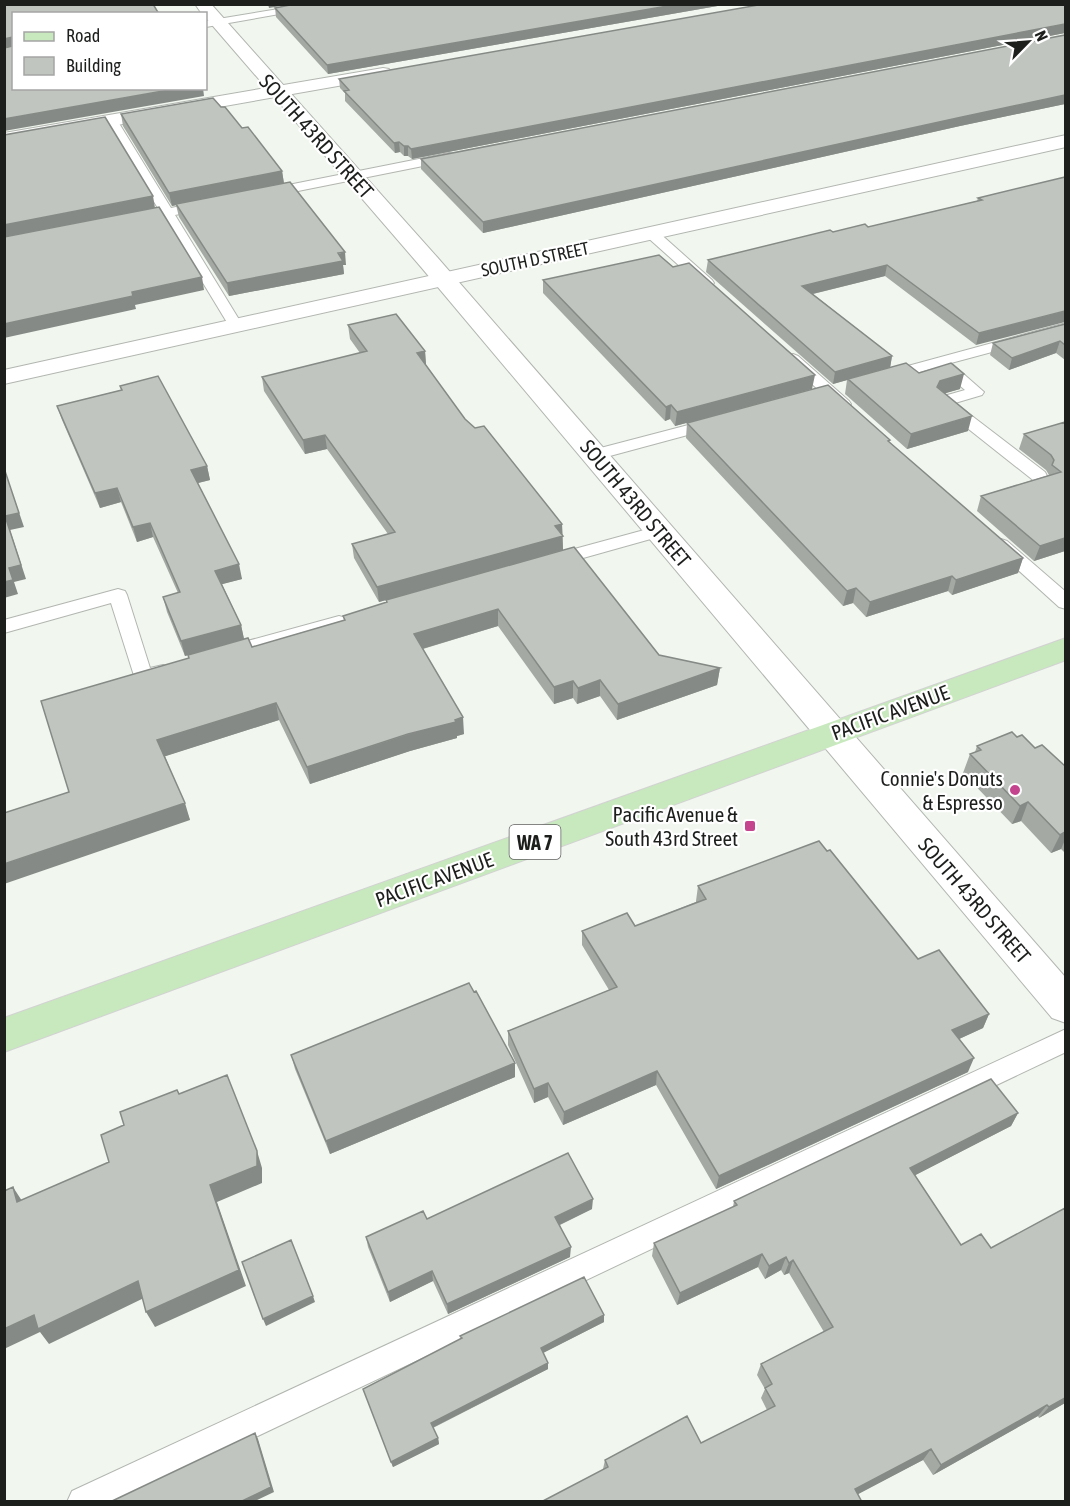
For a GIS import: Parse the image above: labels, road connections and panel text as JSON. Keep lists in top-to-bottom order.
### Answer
{
  "streets": {
    "main road": ["PACIFIC AVENUE", "WA 7"],
    "street": ["SOUTH 43RD STREET", "SOUTH D STREET"]
  },
  "crossings": [
    ["SOUTH 43RD STREET", "SOUTH D STREET"],
    ["SOUTH 43RD STREET", "PACIFIC AVENUE"]
  ],
  "places": {
    "other": ["Connie's Donuts & Espresso"],
    "transit": ["Pacific Avenue & South 43rd Street"]
  },
  "legend": ["Road", "Building"],
  "north": "top right"
}
